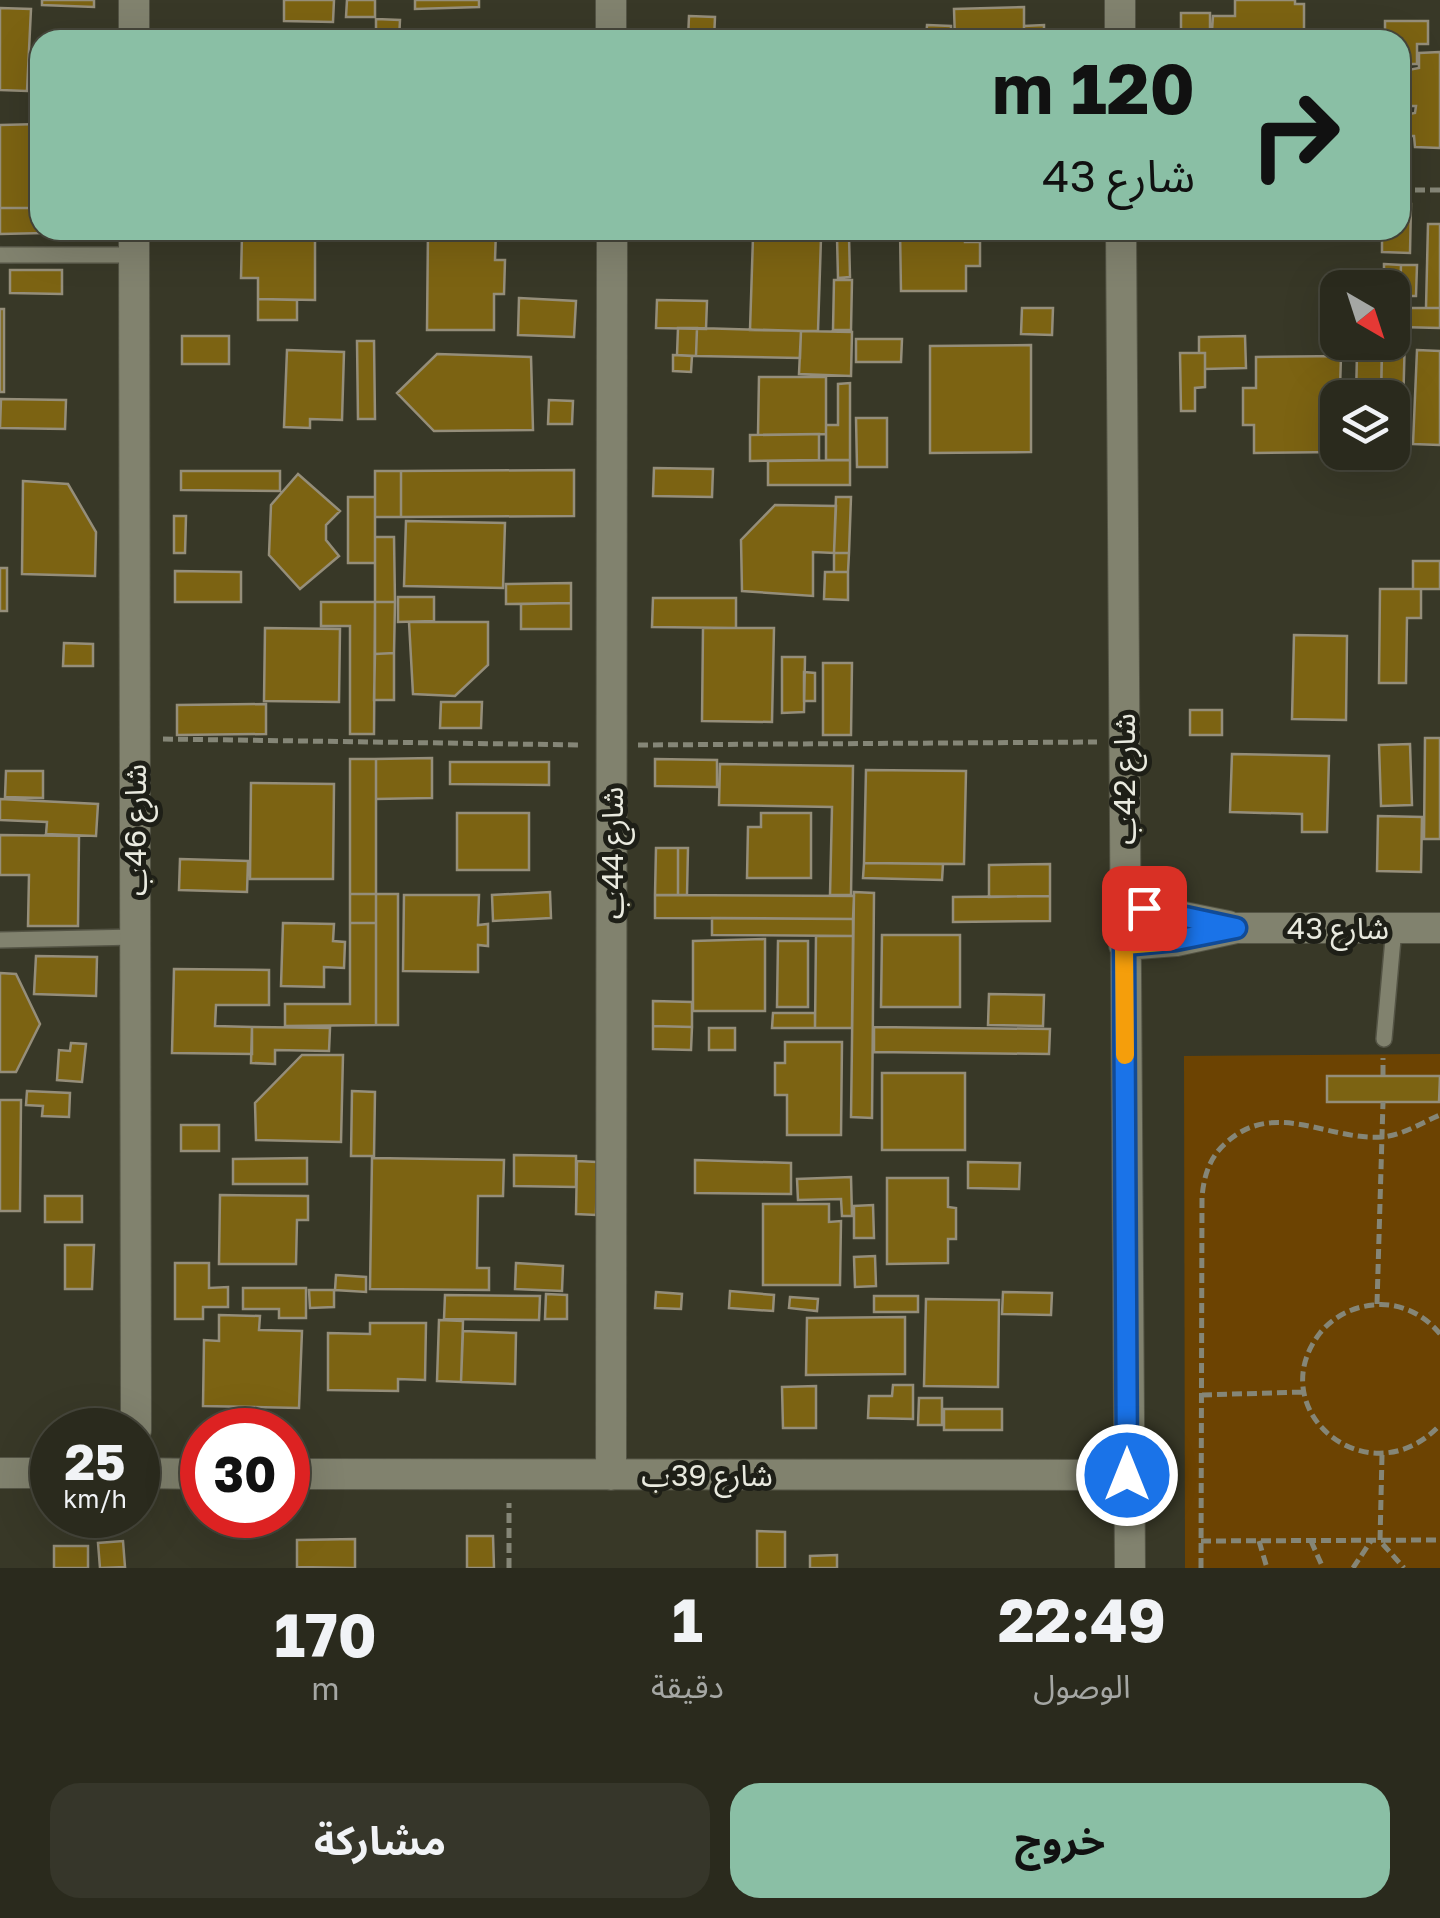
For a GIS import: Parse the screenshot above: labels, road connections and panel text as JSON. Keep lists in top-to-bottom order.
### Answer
{
  "streets": {
    "street": [
      "شارع 42ب",
      "شارع 46ب",
      "شارع 44ب",
      "شارع 43",
      "شارع 39ب"
    ]
  },
  "crossings": [
    ["شارع 42ب", "شارع 43"],
    ["شارع 42ب", "شارع 39ب"],
    ["شارع 44ب", "شارع 39ب"]
  ],
  "north": "bottom right",
  "page": {
    "turn": ["120 m", "شارع 43"],
    "speed": "25 km/h",
    "limit": "30",
    "eta": [
      "22:49",
      "الوصول",
      "1",
      "دقيقة",
      "170",
      "m"
    ],
    "buttons": ["خروج", "مشاركة"]
  }
}
